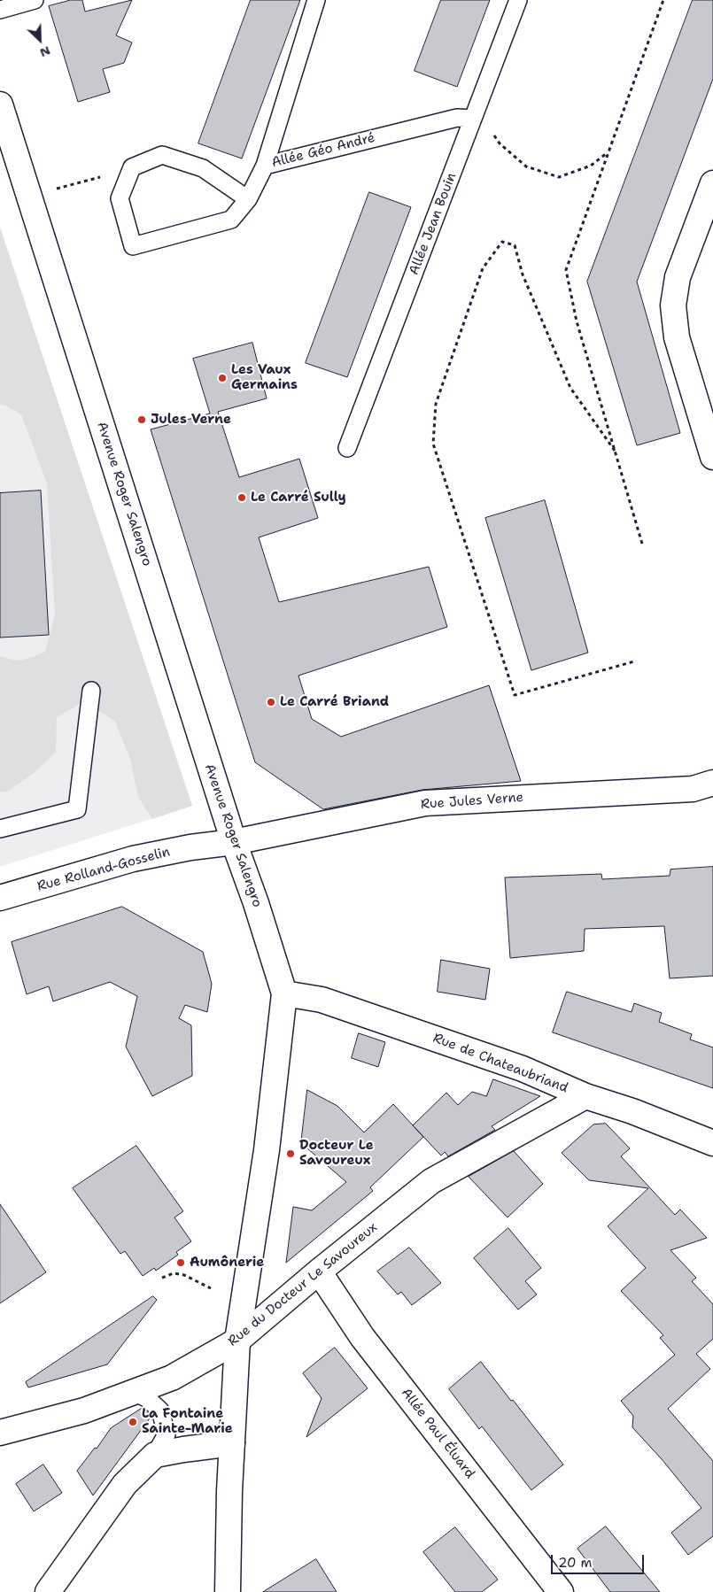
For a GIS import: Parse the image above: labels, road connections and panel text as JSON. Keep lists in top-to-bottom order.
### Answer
{
  "streets": {
    "street": [
      "Avenue Roger Salengro",
      "Rue Jules Verne",
      "Rue Rolland-Gosselin",
      "Rue de Chateaubriand",
      "Rue du Docteur Le Savoureux",
      "Allée Paul Éluard"
    ],
    "lane": ["Allée Géo André", "Allée Jean Bouin"]
  },
  "crossings": [
    ["Allée Géo André", "Allée Jean Bouin"],
    ["Avenue Roger Salengro", "Rue Jules Verne"],
    ["Avenue Roger Salengro", "Rue Rolland-Gosselin"],
    ["Avenue Roger Salengro", "Rue de Chateaubriand"],
    ["Avenue Roger Salengro", "Rue du Docteur Le Savoureux"],
    ["Rue Jules Verne", "Rue Rolland-Gosselin"],
    ["Rue de Chateaubriand", "Rue du Docteur Le Savoureux"],
    ["Rue du Docteur Le Savoureux", "Allée Paul Éluard"]
  ],
  "places": [
    "Les Vaux Germains",
    "Jules Verne",
    "Le Carré Sully",
    "Le Carré Briand",
    "Docteur Le Savoureux",
    "Aumônerie",
    "La Fontaine Sainte-Marie"
  ],
  "scale_bar": "20 m",
  "north": "bottom right"
}
